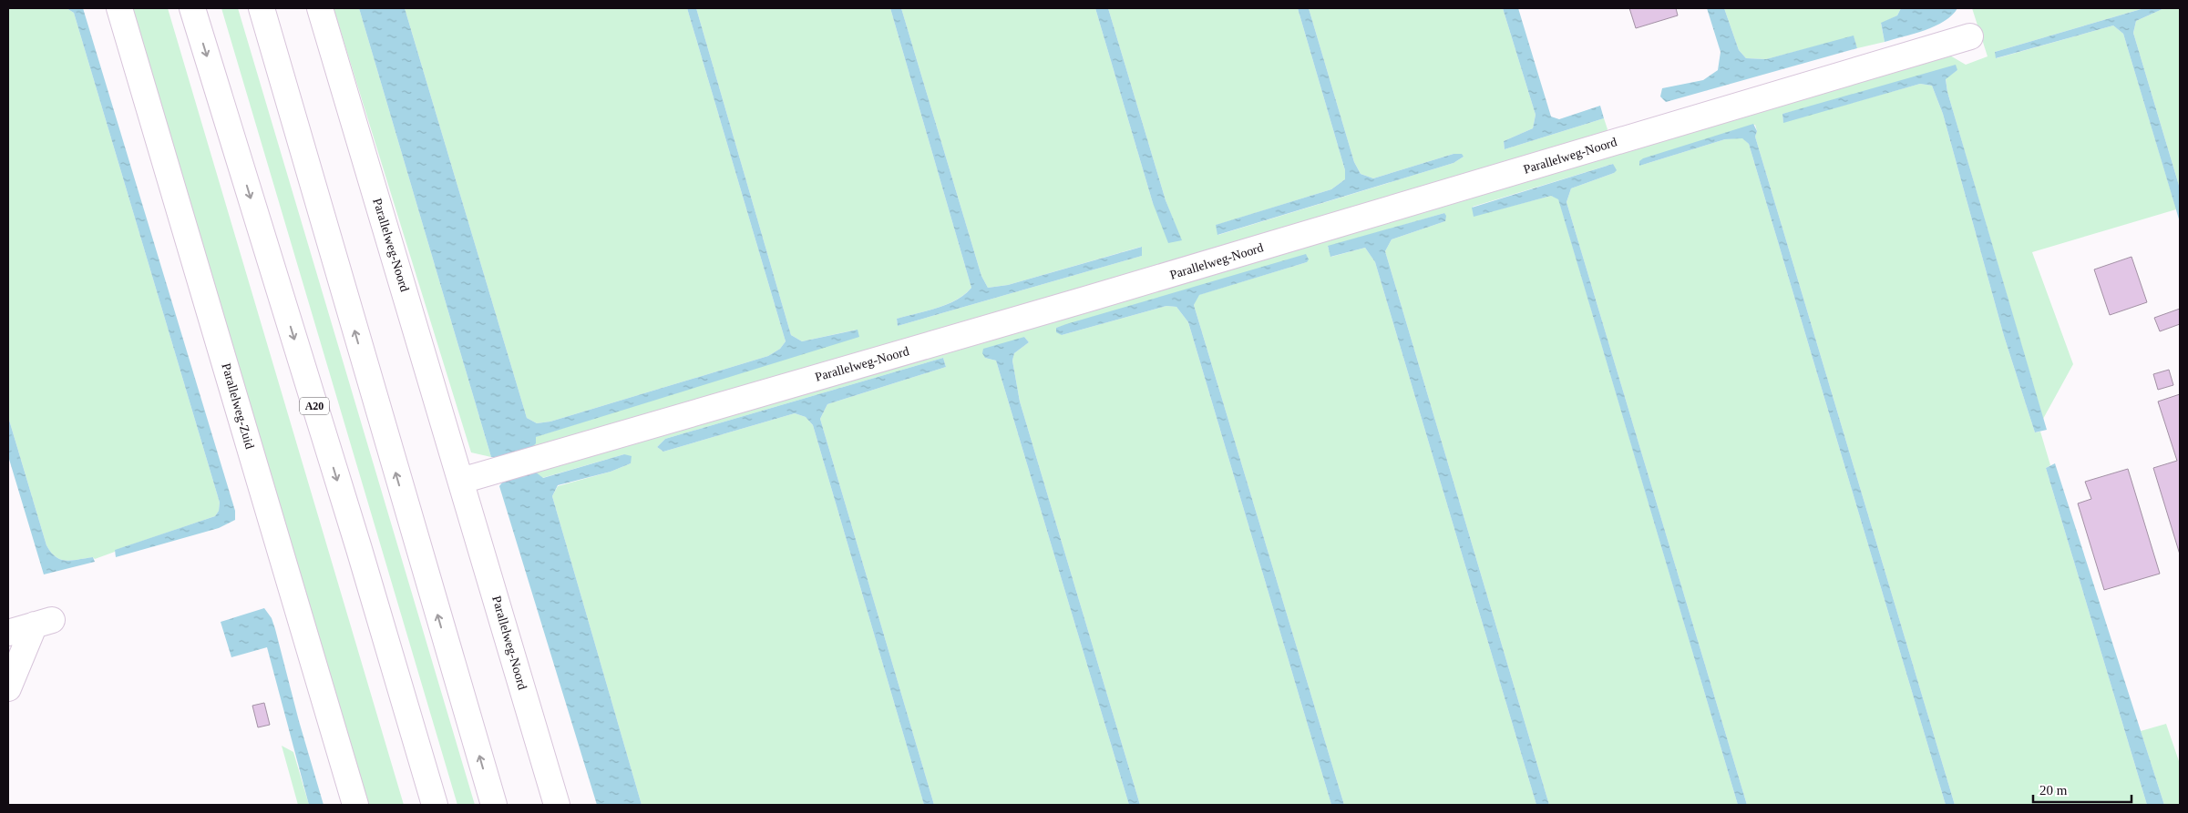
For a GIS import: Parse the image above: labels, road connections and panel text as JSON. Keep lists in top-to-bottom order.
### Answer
{
  "streets": {
    "main road": ["Parallelweg-Noord", "Parallelweg-Zuid", "A20"]
  },
  "scale_bar": "20 m"
}
